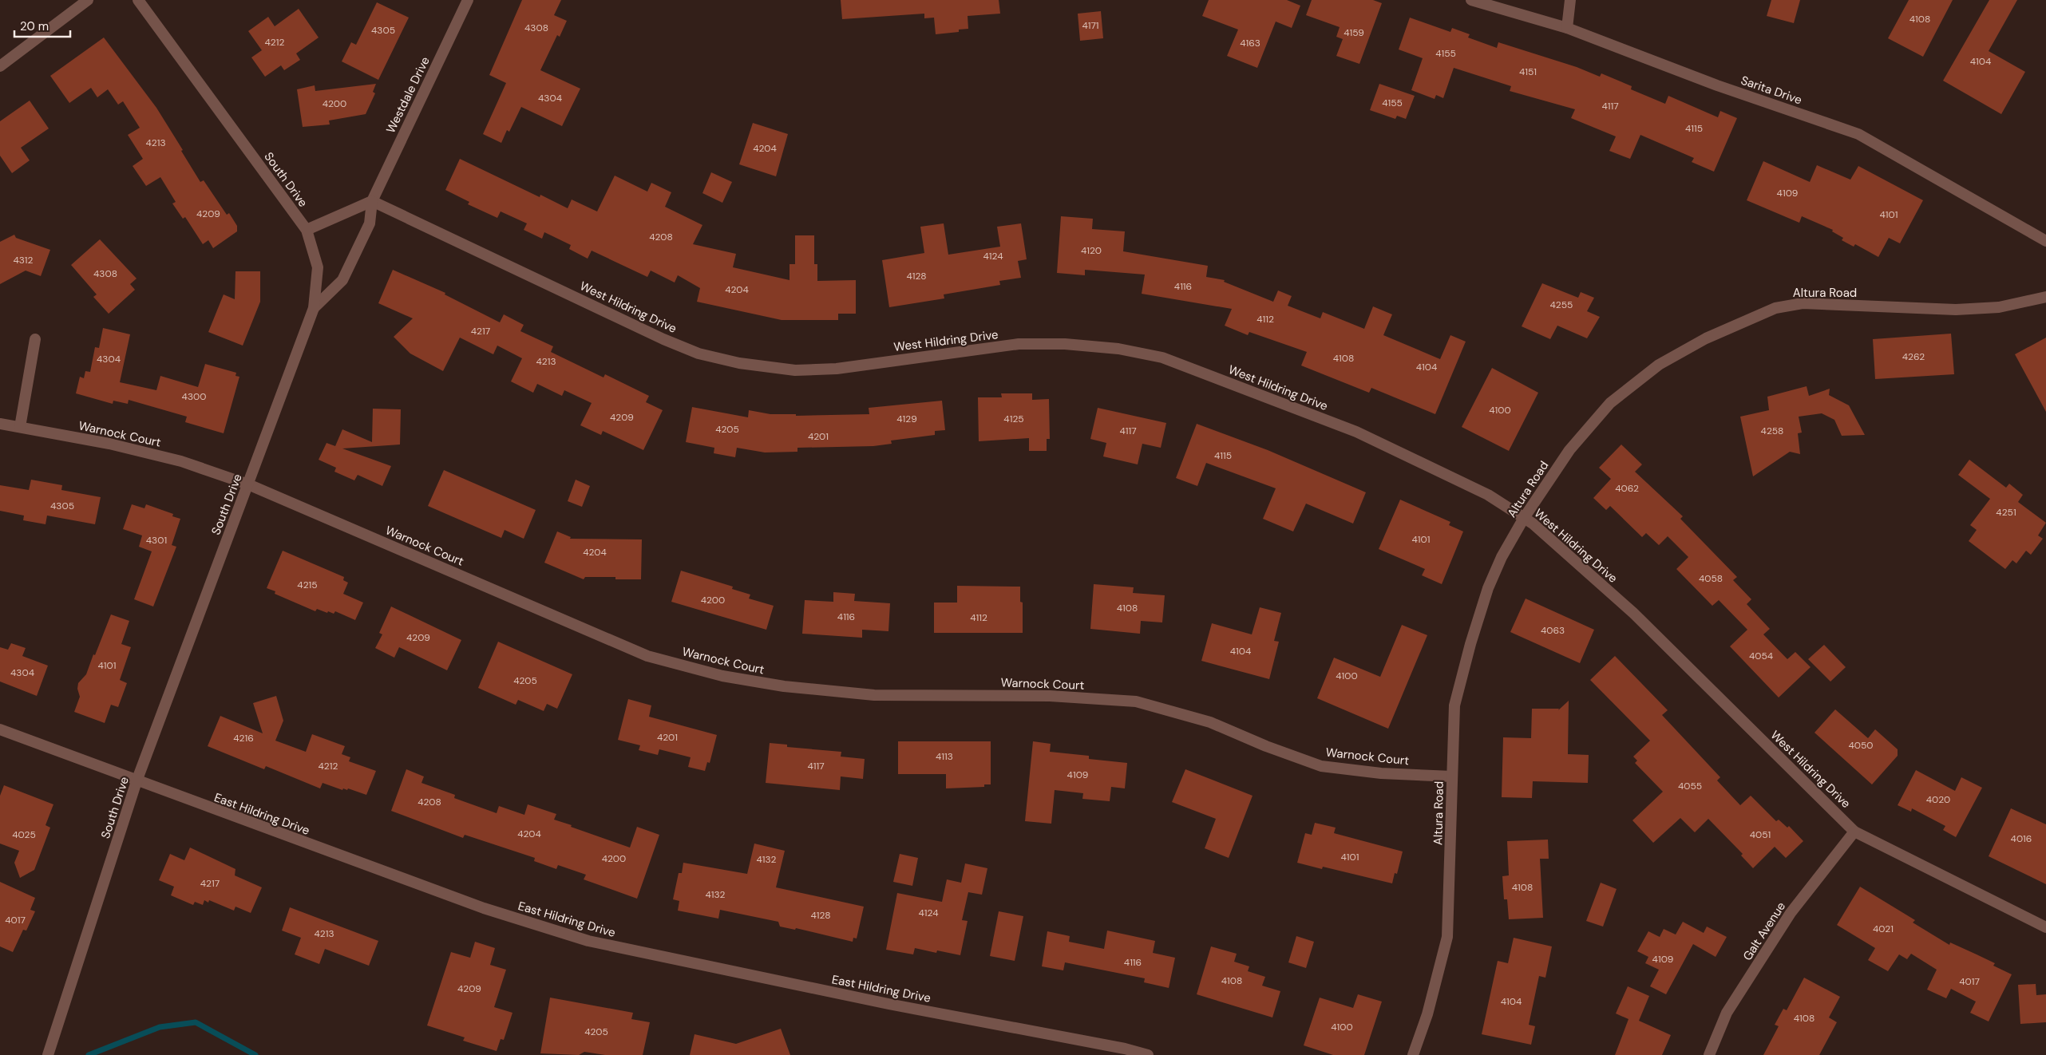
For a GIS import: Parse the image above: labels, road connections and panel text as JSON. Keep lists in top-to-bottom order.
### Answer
{
  "streets": {
    "street": [
      "Sarita Drive",
      "Westdale Drive",
      "South Drive",
      "Altura Road",
      "West Hildring Drive",
      "Warnock Court",
      "East Hildring Drive",
      "Galt Avenue"
    ]
  },
  "crossings": [
    ["Westdale Drive", "South Drive"],
    ["Westdale Drive", "West Hildring Drive"],
    ["South Drive", "Warnock Court"],
    ["South Drive", "East Hildring Drive"],
    ["Altura Road", "West Hildring Drive"],
    ["Altura Road", "Warnock Court"],
    ["West Hildring Drive", "Galt Avenue"]
  ],
  "house_numbers": [
    "4108",
    "4171",
    "4308",
    "4305",
    "4159",
    "4212",
    "4163",
    "4155",
    "4104",
    "4151",
    "4304",
    "4155",
    "4200",
    "4117",
    "4115",
    "4213",
    "4204",
    "4109",
    "4209",
    "4101",
    "4208",
    "4120",
    "4124",
    "4312",
    "4308",
    "4128",
    "4116",
    "4204",
    "4255",
    "4112",
    "4217",
    "4262",
    "4108",
    "4304",
    "4213",
    "4104",
    "4300",
    "4100",
    "4209",
    "4129",
    "4125",
    "4205",
    "4117",
    "4258",
    "4201",
    "4115",
    "4062",
    "4305",
    "4251",
    "4101",
    "4301",
    "4204",
    "4058",
    "4215",
    "4200",
    "4108",
    "4116",
    "4112",
    "4063",
    "4209",
    "4104",
    "4054",
    "4101",
    "4304",
    "4100",
    "4205",
    "4201",
    "4216",
    "4050",
    "4113",
    "4212",
    "4117",
    "4109",
    "4055",
    "4020",
    "4208",
    "4204",
    "4025",
    "4051",
    "4016",
    "4101",
    "4200",
    "4132",
    "4217",
    "4108",
    "4132",
    "4124",
    "4128",
    "4017",
    "4021",
    "4213",
    "4109",
    "4116",
    "4108",
    "4017",
    "4209",
    "4104",
    "4108",
    "4100",
    "4205"
  ],
  "scale_bar": "20 m"
}
